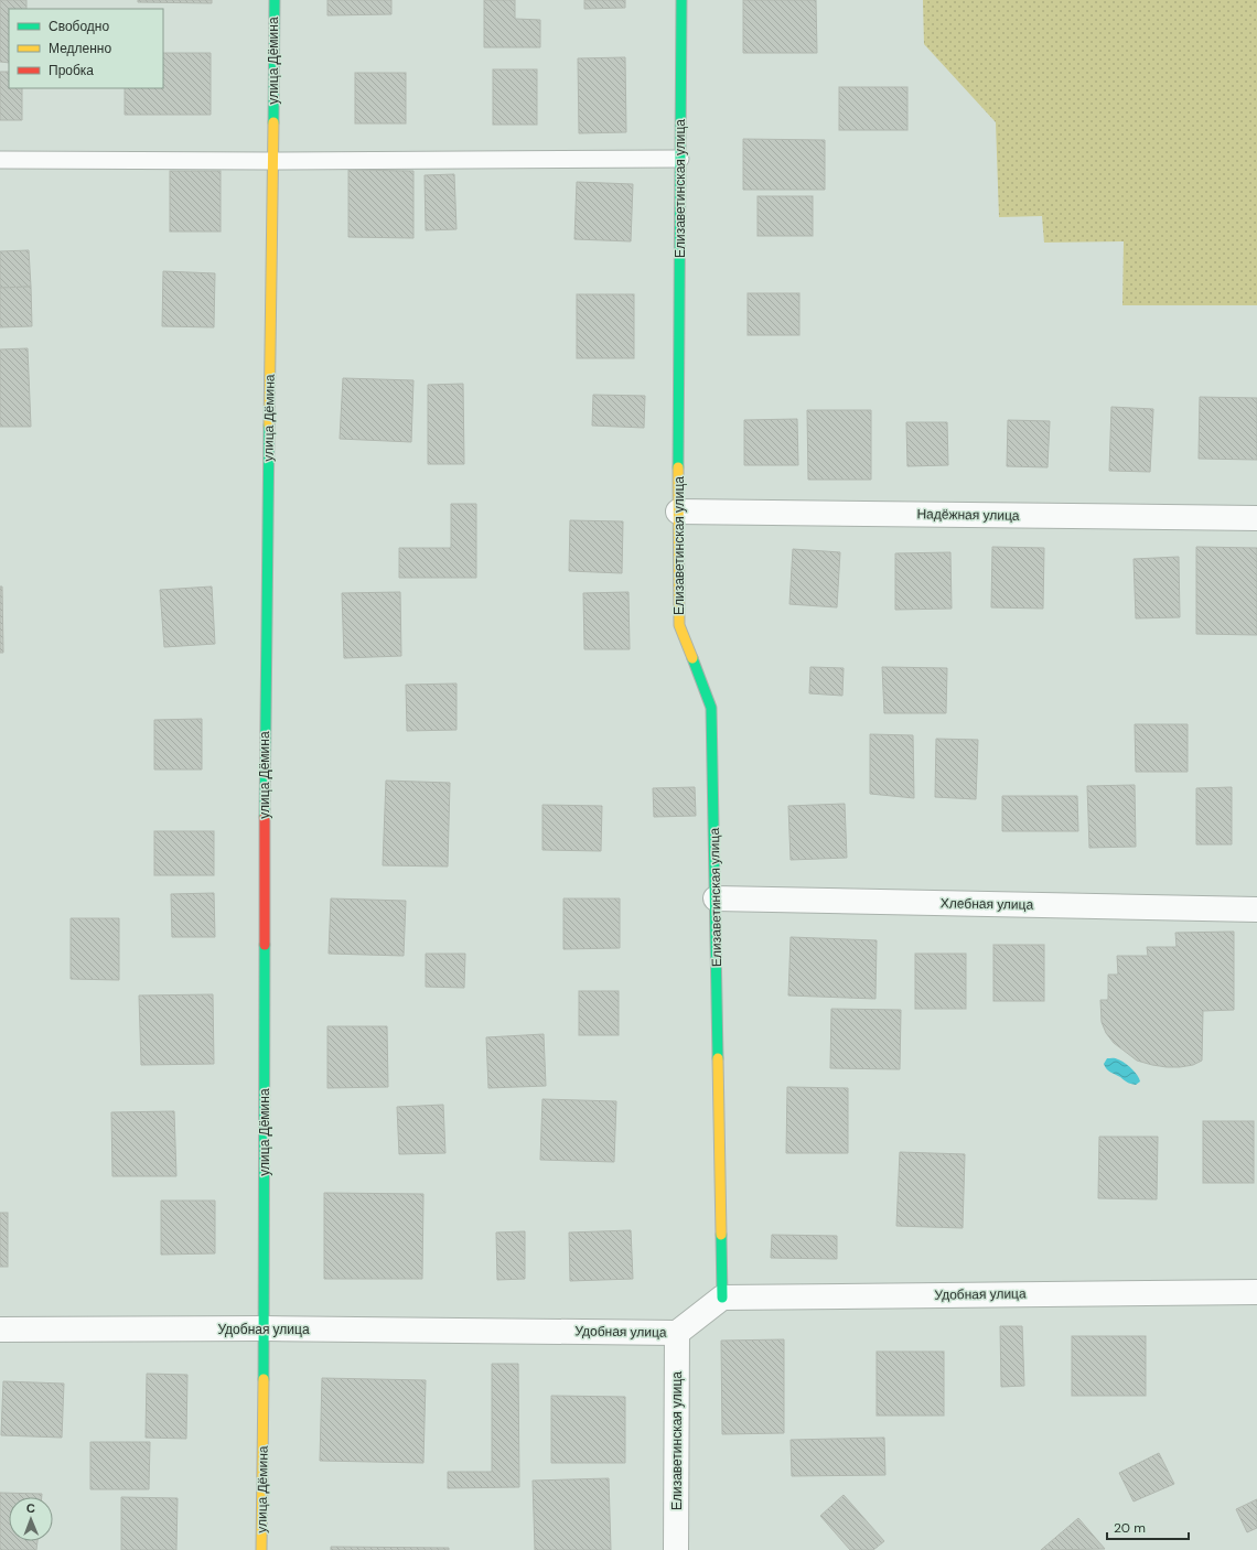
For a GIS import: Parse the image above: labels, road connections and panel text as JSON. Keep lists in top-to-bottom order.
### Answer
{
  "streets": {
    "street": [
      "улица Дёмина",
      "Елизаветинская улица",
      "Надёжная улица",
      "Хлебная улица",
      "Удобная улица"
    ]
  },
  "crossings": [
    ["улица Дёмина", "Удобная улица"],
    ["Елизаветинская улица", "Надёжная улица"],
    ["Елизаветинская улица", "Хлебная улица"],
    ["Елизаветинская улица", "Удобная улица"]
  ],
  "legend": ["Свободно", "Медленно", "Пробка"],
  "scale_bar": "20 m",
  "north": "top"
}
